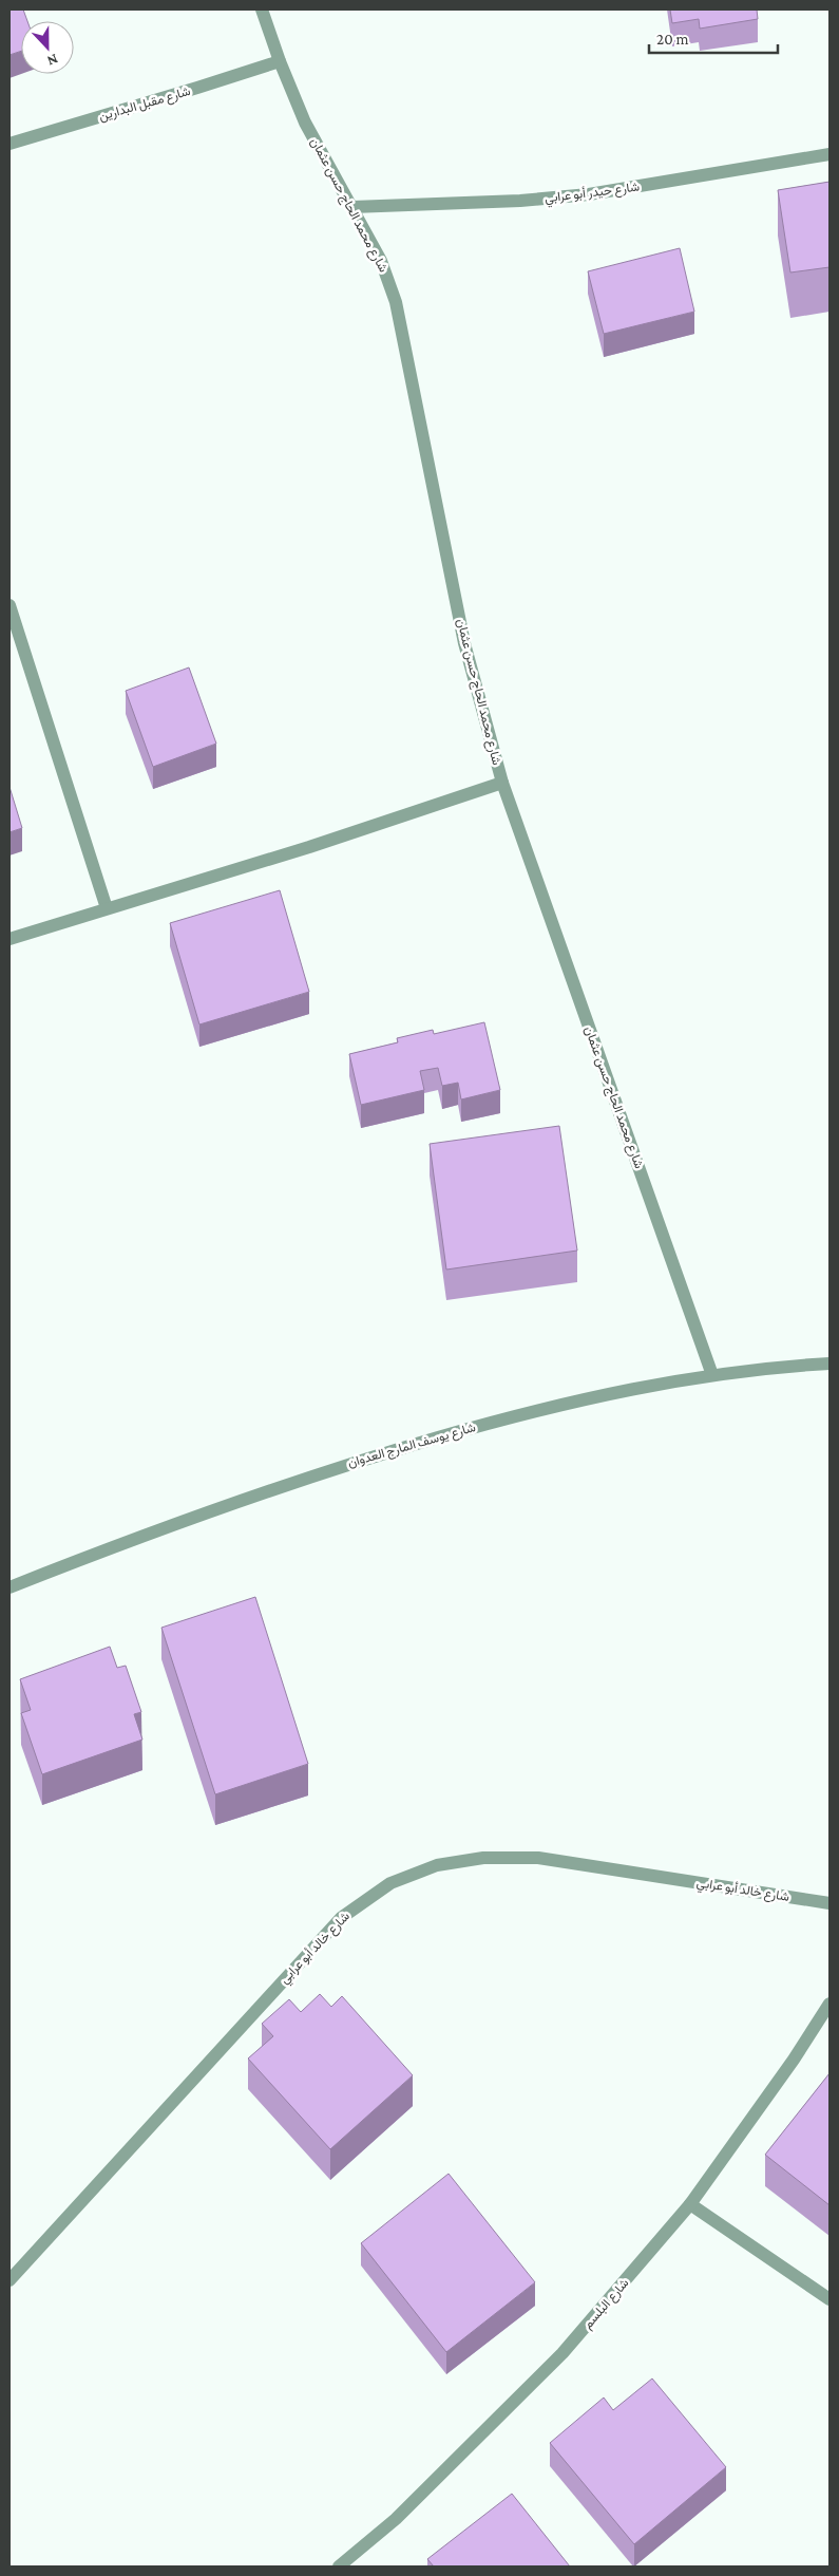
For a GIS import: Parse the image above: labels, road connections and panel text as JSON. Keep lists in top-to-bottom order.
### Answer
{
  "streets": {
    "street": [
      "شارع مقبل البدارين",
      "شارع حيدر أبو عرابي",
      "شارع محمد الحاج حسن عثمان",
      "شارع يوسف المارج العدوان",
      "شارع خالد أبو عرابي",
      "شارع البلسم"
    ]
  },
  "crossings": [
    ["شارع مقبل البدارين", "شارع محمد الحاج حسن عثمان"],
    ["شارع حيدر أبو عرابي", "شارع محمد الحاج حسن عثمان"],
    ["شارع محمد الحاج حسن عثمان", "شارع يوسف المارج العدوان"]
  ],
  "scale_bar": "20 m",
  "north": "bottom"
}
